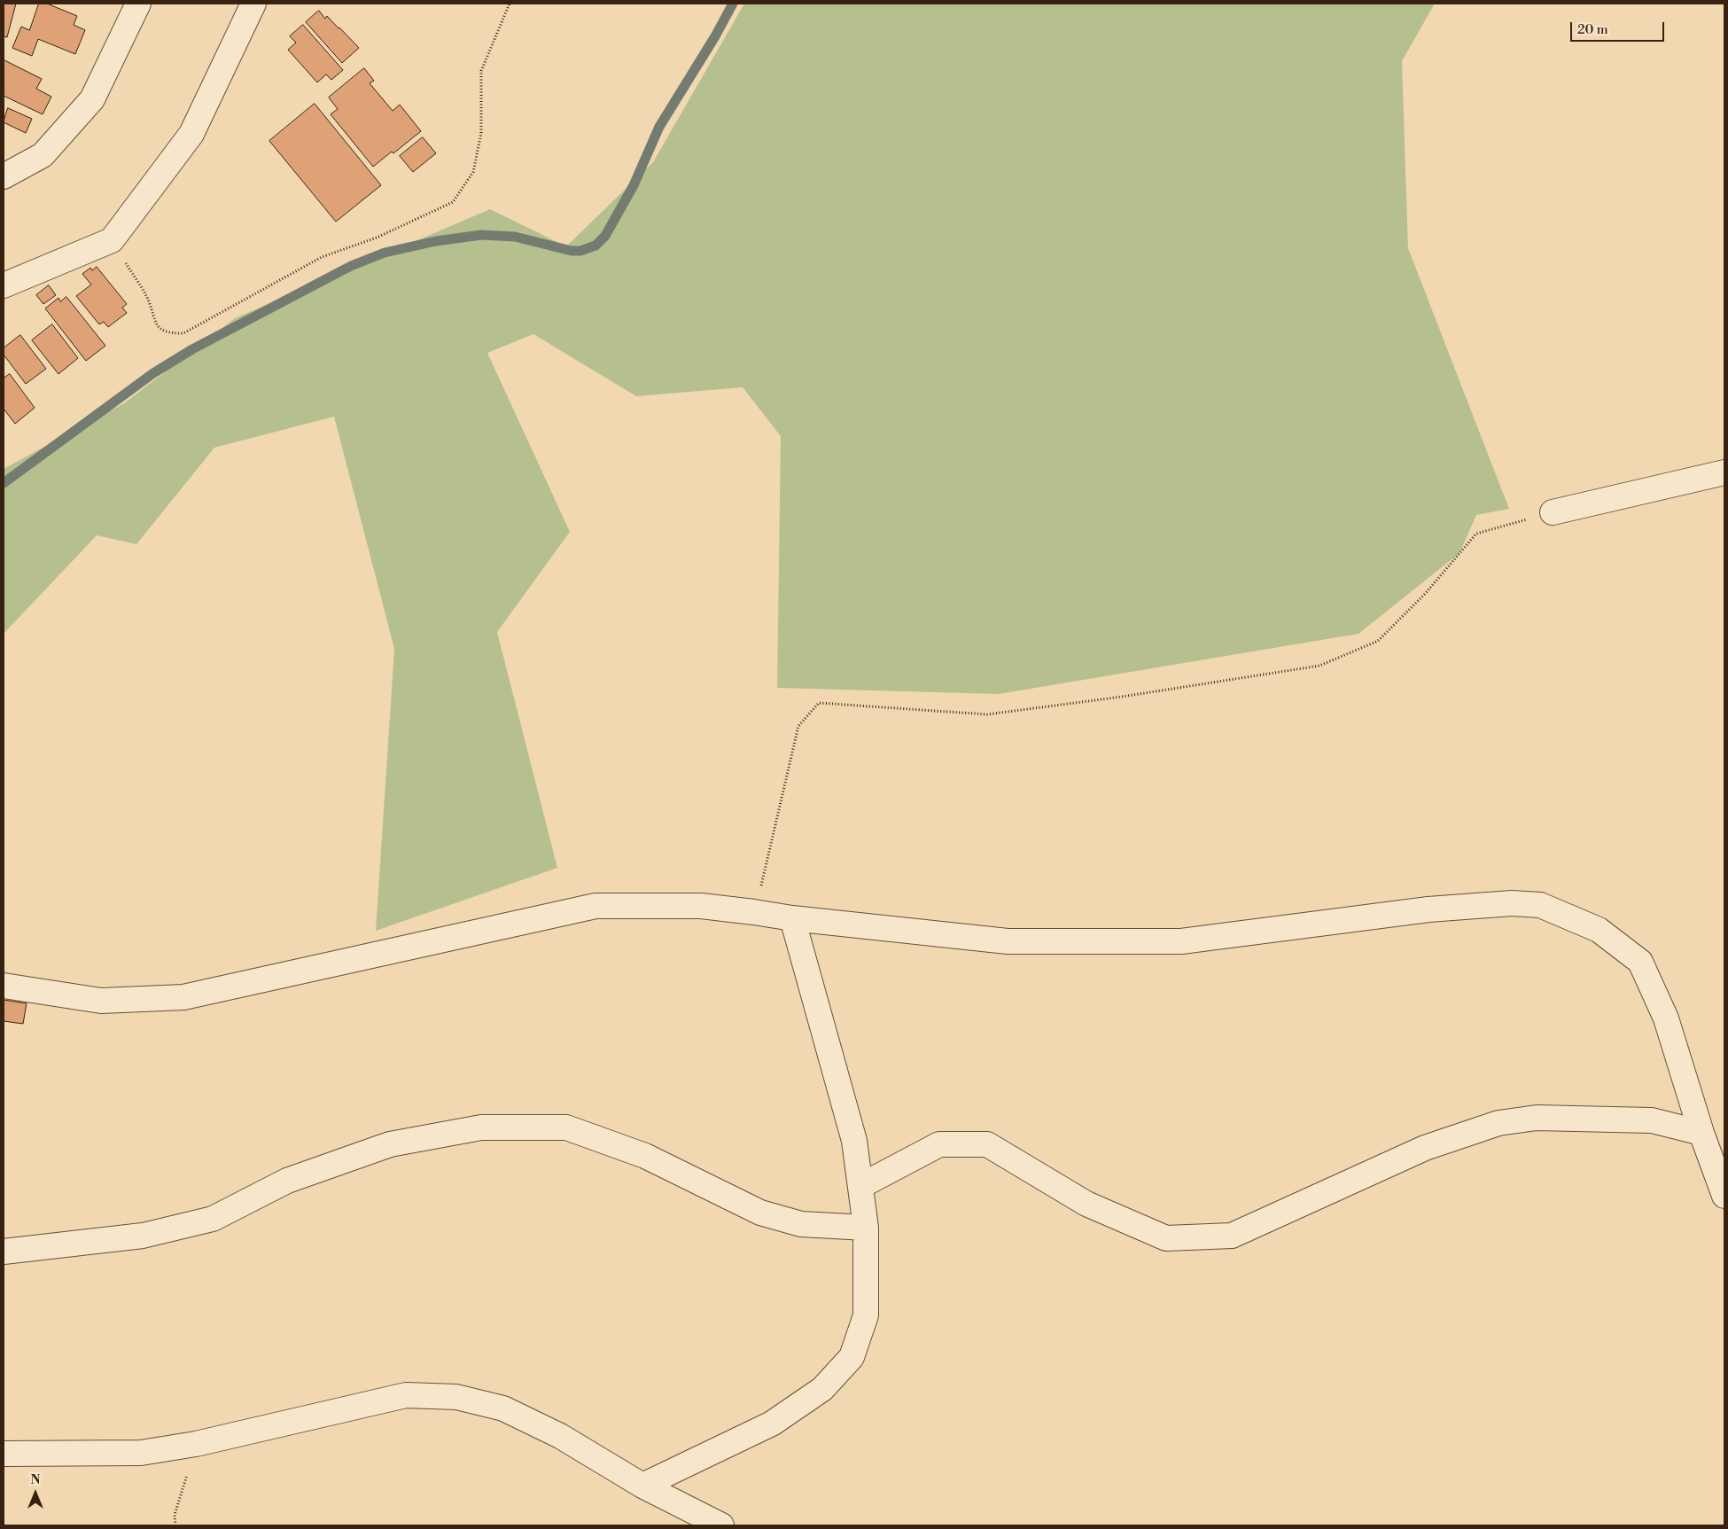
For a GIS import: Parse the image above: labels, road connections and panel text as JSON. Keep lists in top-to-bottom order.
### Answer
{
  "scale_bar": "20 m",
  "north": "top"
}
